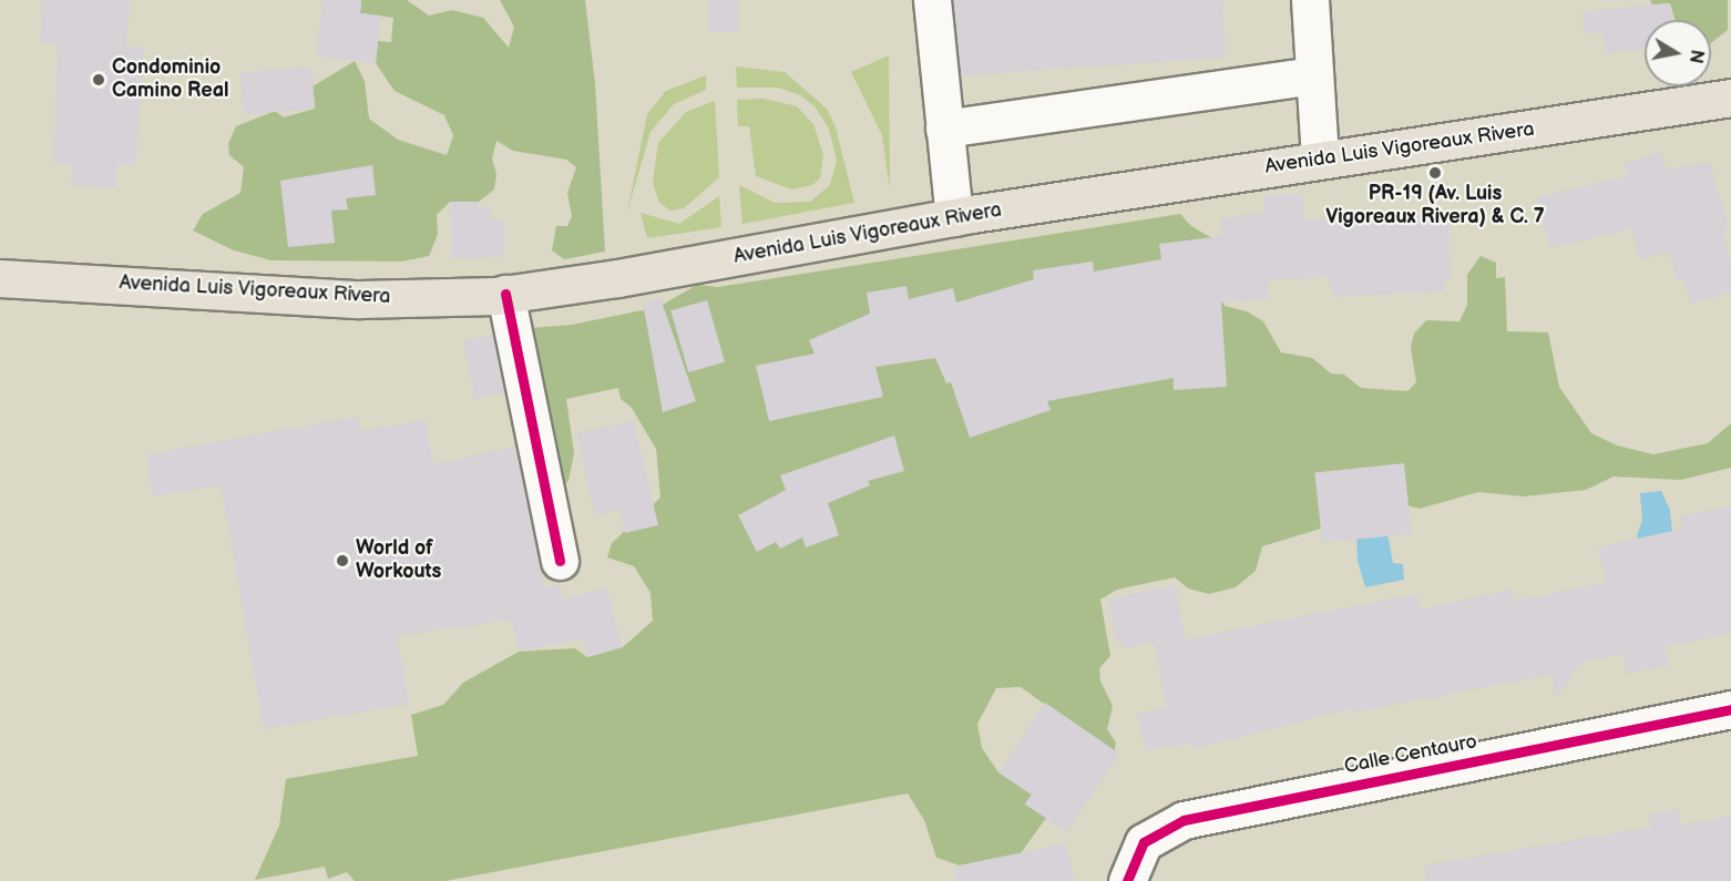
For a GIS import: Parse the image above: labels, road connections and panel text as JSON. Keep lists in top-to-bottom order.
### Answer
{
  "streets": {
    "main road": ["Avenida Luis Vigoreaux Rivera"],
    "street": ["Calle Centauro"]
  },
  "places": ["Condominio Camino Real", "PR-19 (Av. Luis Vigoreaux Rivera) & C. 7", "World of Workouts"],
  "north": "right"
}
